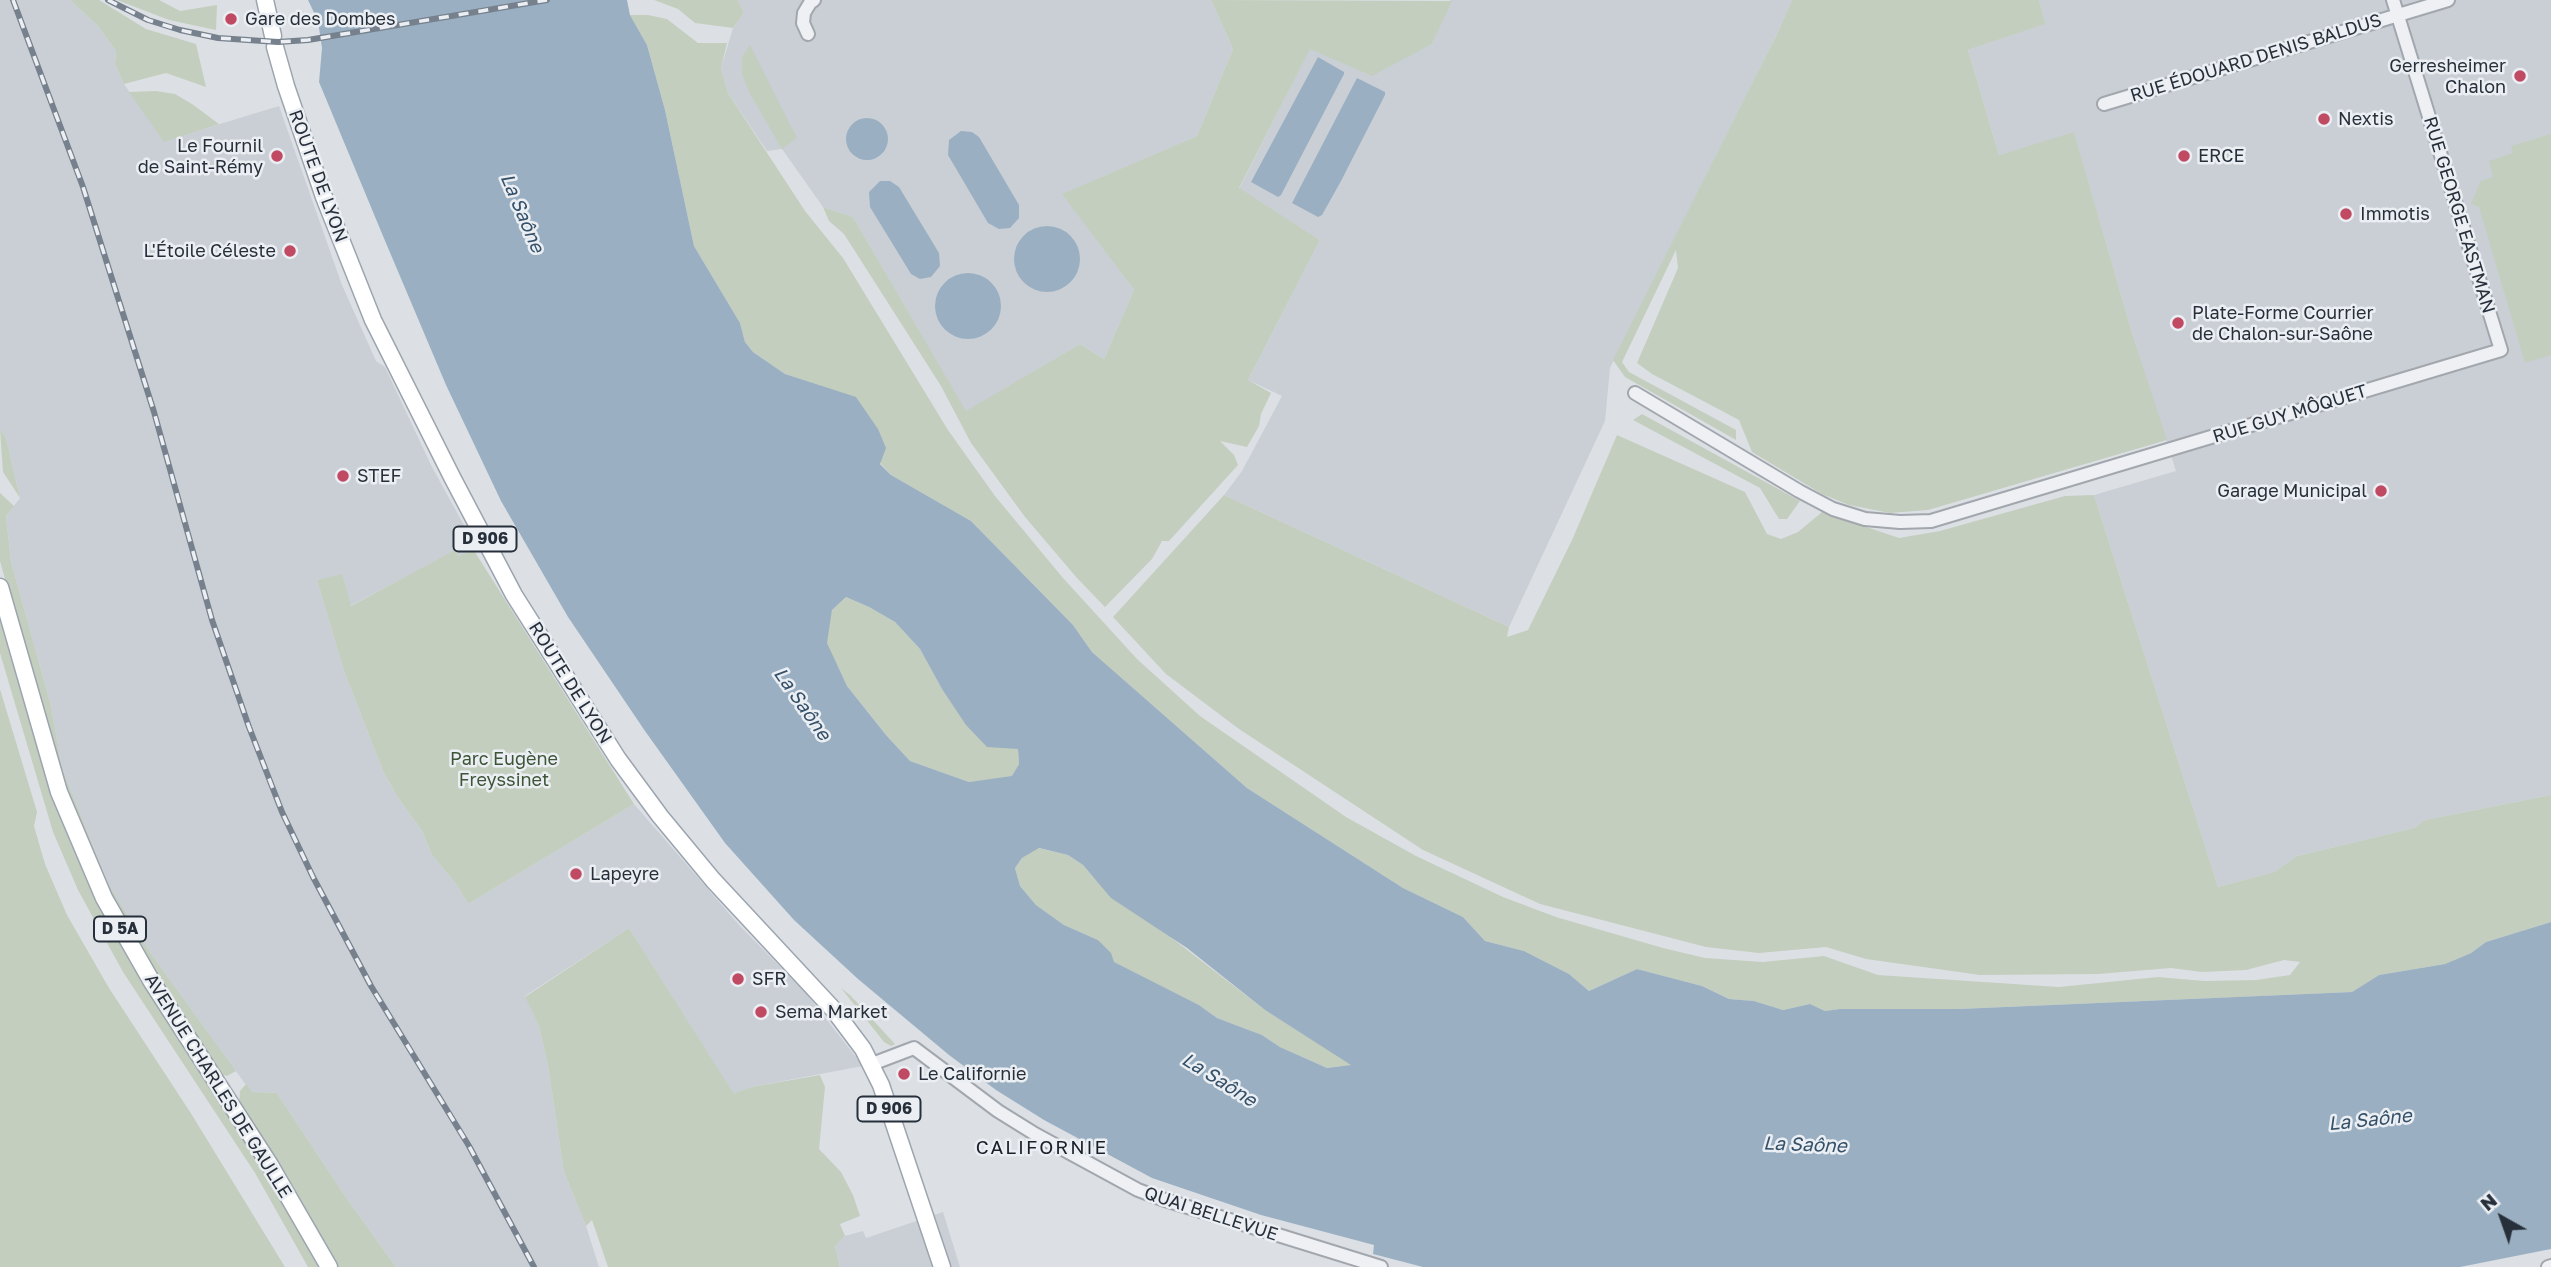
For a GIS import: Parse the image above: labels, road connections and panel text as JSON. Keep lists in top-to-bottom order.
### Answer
{
  "streets": {
    "main road": [
      "ROUTE DE LYON",
      "D 906",
      "D 5A",
      "AVENUE CHARLES DE GAULLE"
    ],
    "street": [
      "RUE ÉDOUARD DENIS BALDUS",
      "RUE GEORGE EASTMAN",
      "RUE GUY MÔQUET",
      "QUAI BELLEVUE"
    ]
  },
  "crossings": [
    ["RUE ÉDOUARD DENIS BALDUS", "RUE GEORGE EASTMAN"],
    ["ROUTE DE LYON", "QUAI BELLEVUE"],
    ["RUE GEORGE EASTMAN", "RUE GUY MÔQUET"]
  ],
  "districts": ["CALIFORNIE"],
  "water": ["La Saône"],
  "parks": ["Parc Eugène Freyssinet"],
  "places": [
    "Gare des Dombes",
    "Gerresheimer Chalon",
    "Nextis",
    "Le Fournil de Saint-Rémy",
    "ERCE",
    "Immotis",
    "L'Étoile Céleste",
    "Plate-Forme Courrier de Chalon-sur-Saône",
    "STEF",
    "Garage Municipal",
    "Lapeyre",
    "SFR",
    "Sema Market",
    "Le Californie"
  ],
  "north": "top left"
}
